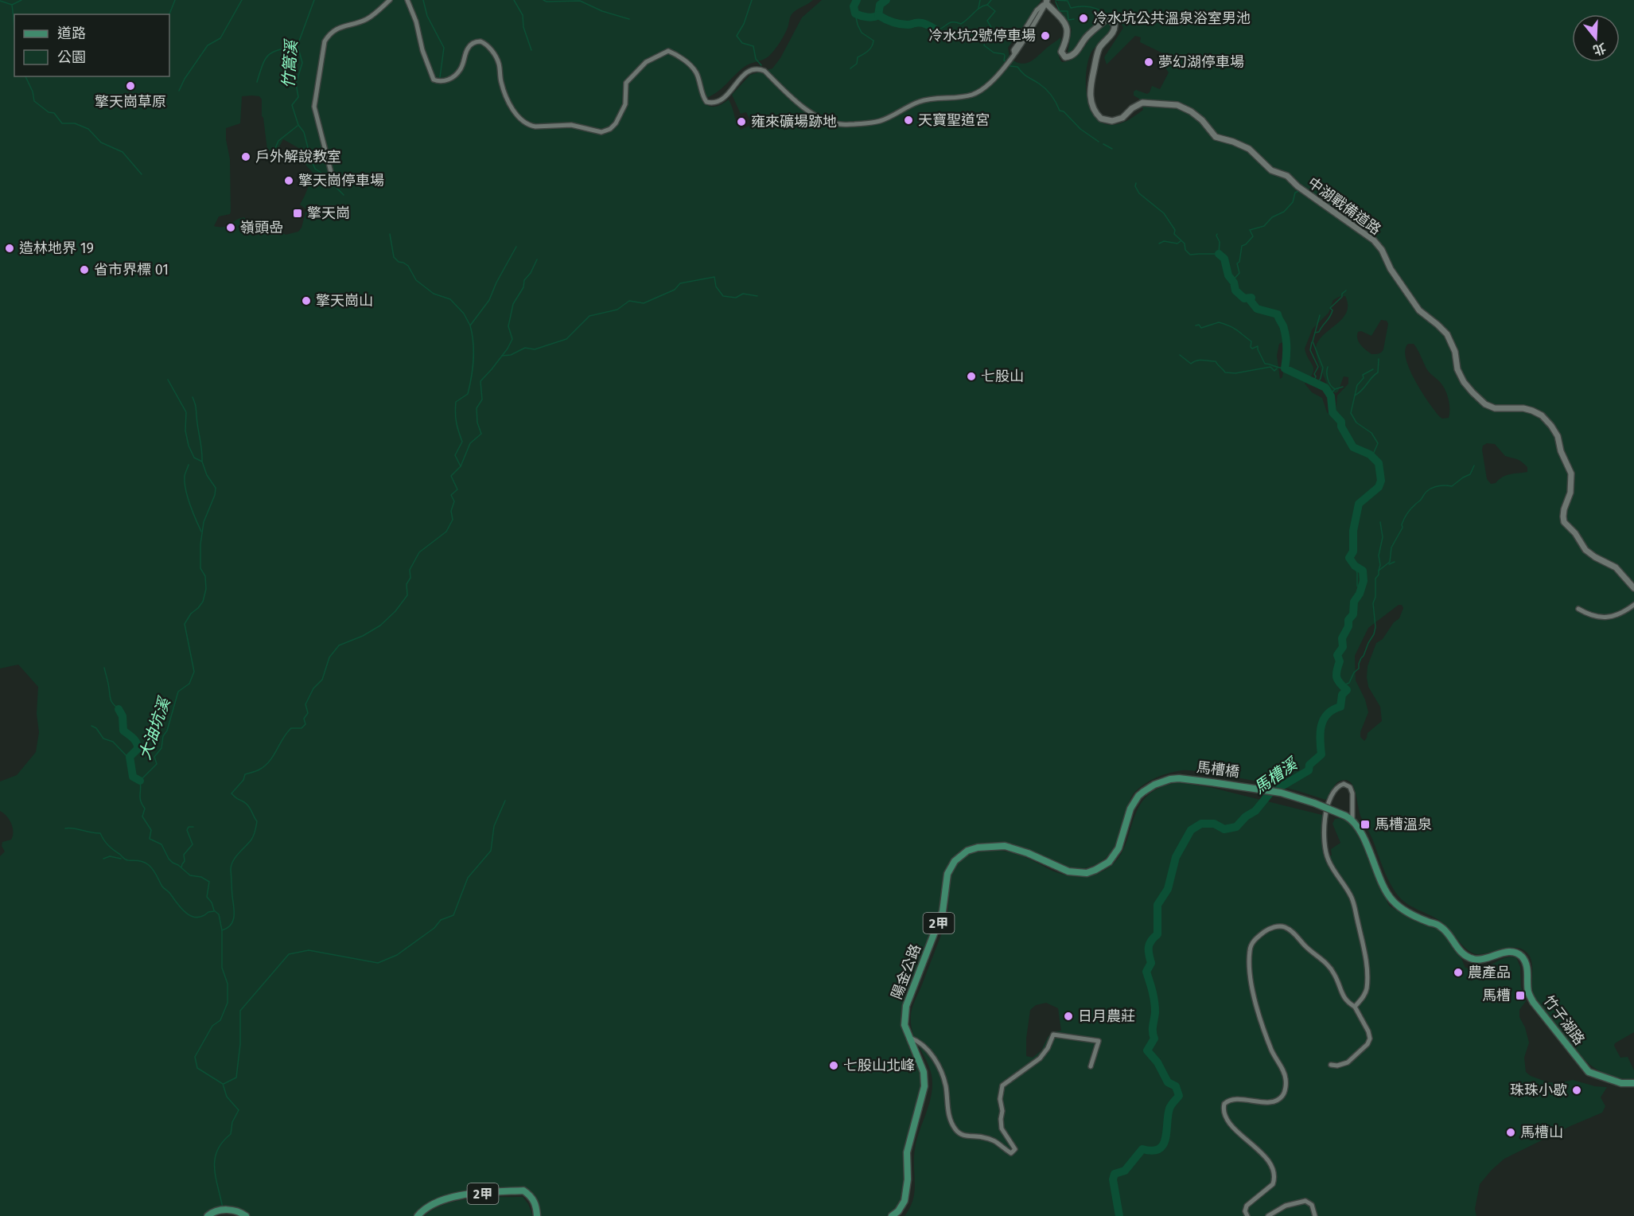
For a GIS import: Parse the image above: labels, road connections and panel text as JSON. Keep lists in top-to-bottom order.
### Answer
{
  "streets": {
    "main road": [
      "馬槽橋",
      "2甲",
      "陽金公路",
      "竹子湖路"
    ],
    "street": ["中湖戰備道路"]
  },
  "crossings": [
    ["馬槽橋", "陽金公路"],
    ["馬槽橋", "竹子湖路"]
  ],
  "water": ["竹篙溪", "大油坑溪", "馬槽溪"],
  "places": {
    "other": [
      "冷水坑公共溫泉浴室男池",
      "冷水坑2號停車場",
      "夢幻湖停車場",
      "擎天崗草原",
      "天寶聖道宮",
      "雍來礦場跡地",
      "戶外解說教室",
      "擎天崗停車場",
      "嶺頭喦",
      "造林地界 19",
      "省市界標 01",
      "擎天崗山",
      "七股山",
      "農產品",
      "日月農莊",
      "七股山北峰",
      "珠珠小歇",
      "馬槽山"
    ],
    "transit": ["擎天崗", "馬槽溫泉", "馬槽"]
  },
  "legend": ["道路", "公園"],
  "north": "bottom"
}
